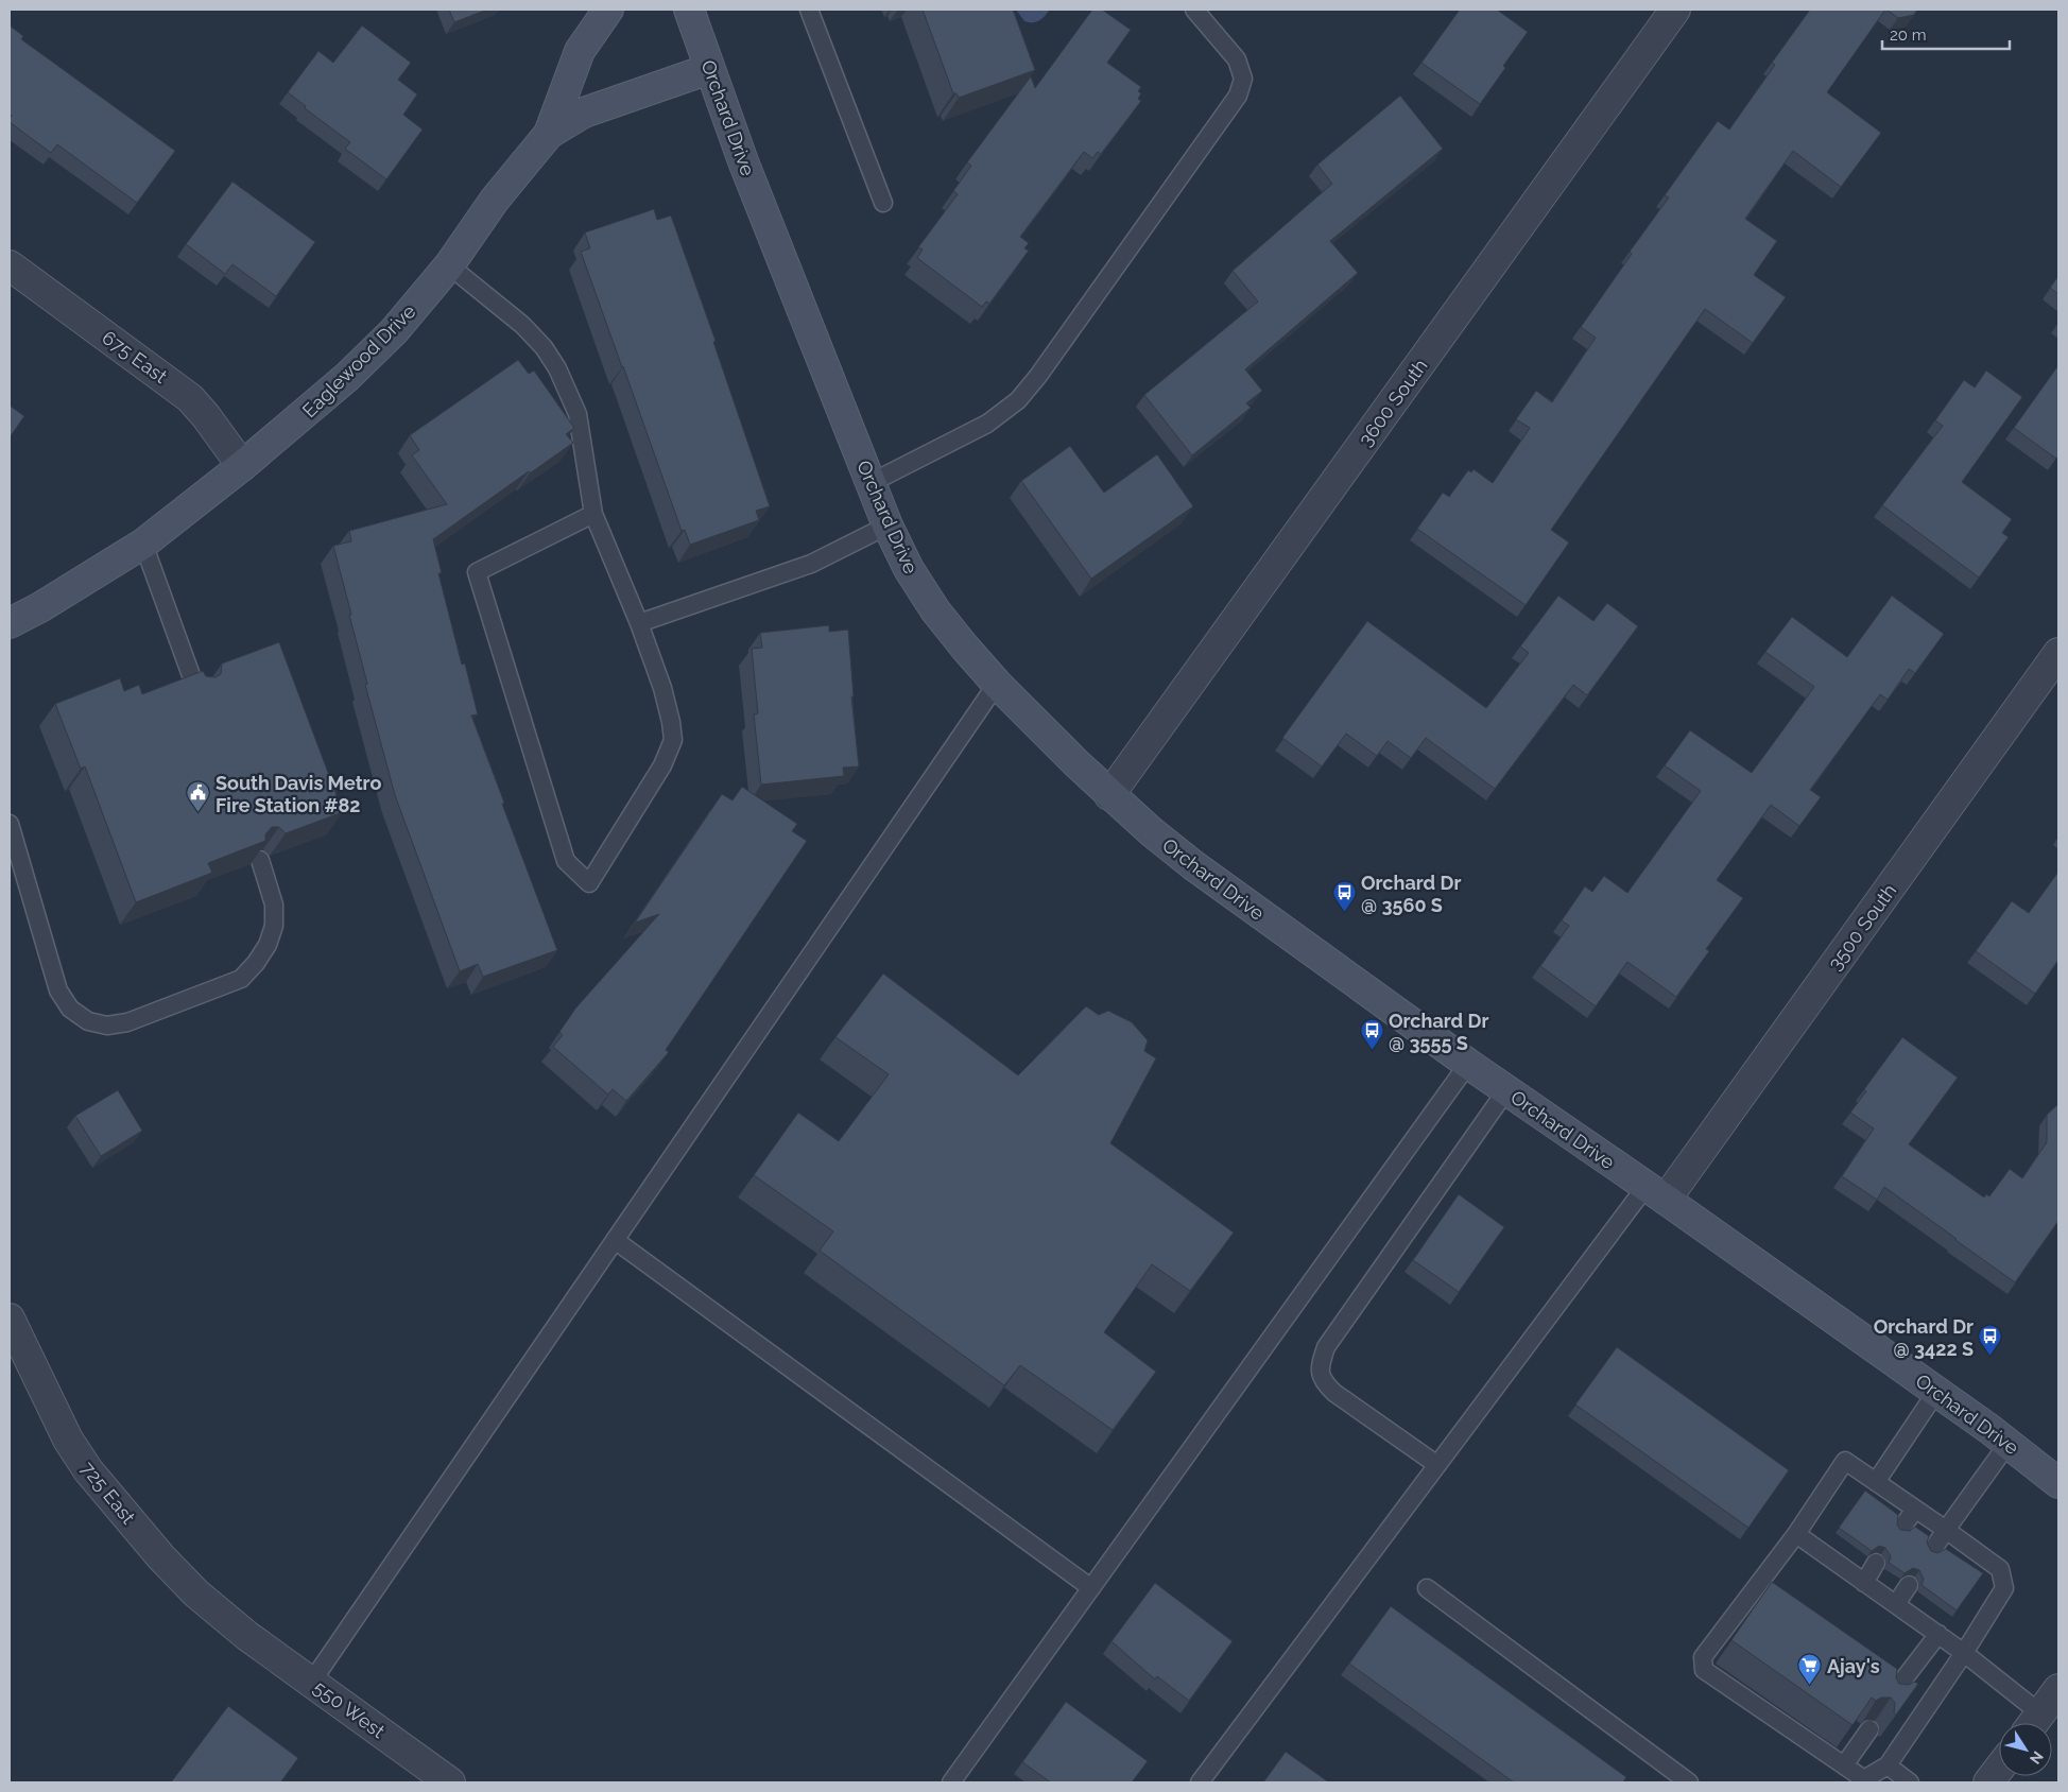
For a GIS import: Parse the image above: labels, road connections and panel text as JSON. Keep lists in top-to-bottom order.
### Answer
{
  "streets": {
    "main road": ["Orchard Drive", "Eaglewood Drive"],
    "street": [
      "675 East",
      "3600 South",
      "3500 South",
      "725 East",
      "550 West"
    ]
  },
  "crossings": [
    ["Orchard Drive", "Eaglewood Drive"],
    ["Orchard Drive", "3600 South"],
    ["Orchard Drive", "3500 South"],
    ["675 East", "Eaglewood Drive"],
    ["725 East", "550 West"]
  ],
  "places": {
    "public building": ["South Davis Metro Fire Station #82"],
    "bus stop": ["Orchard Dr @ 3560 S", "Orchard Dr @ 3555 S", "Orchard Dr @ 3422 S"],
    "supermarket": ["Ajay's"]
  },
  "scale_bar": "20 m",
  "north": "bottom right"
}
